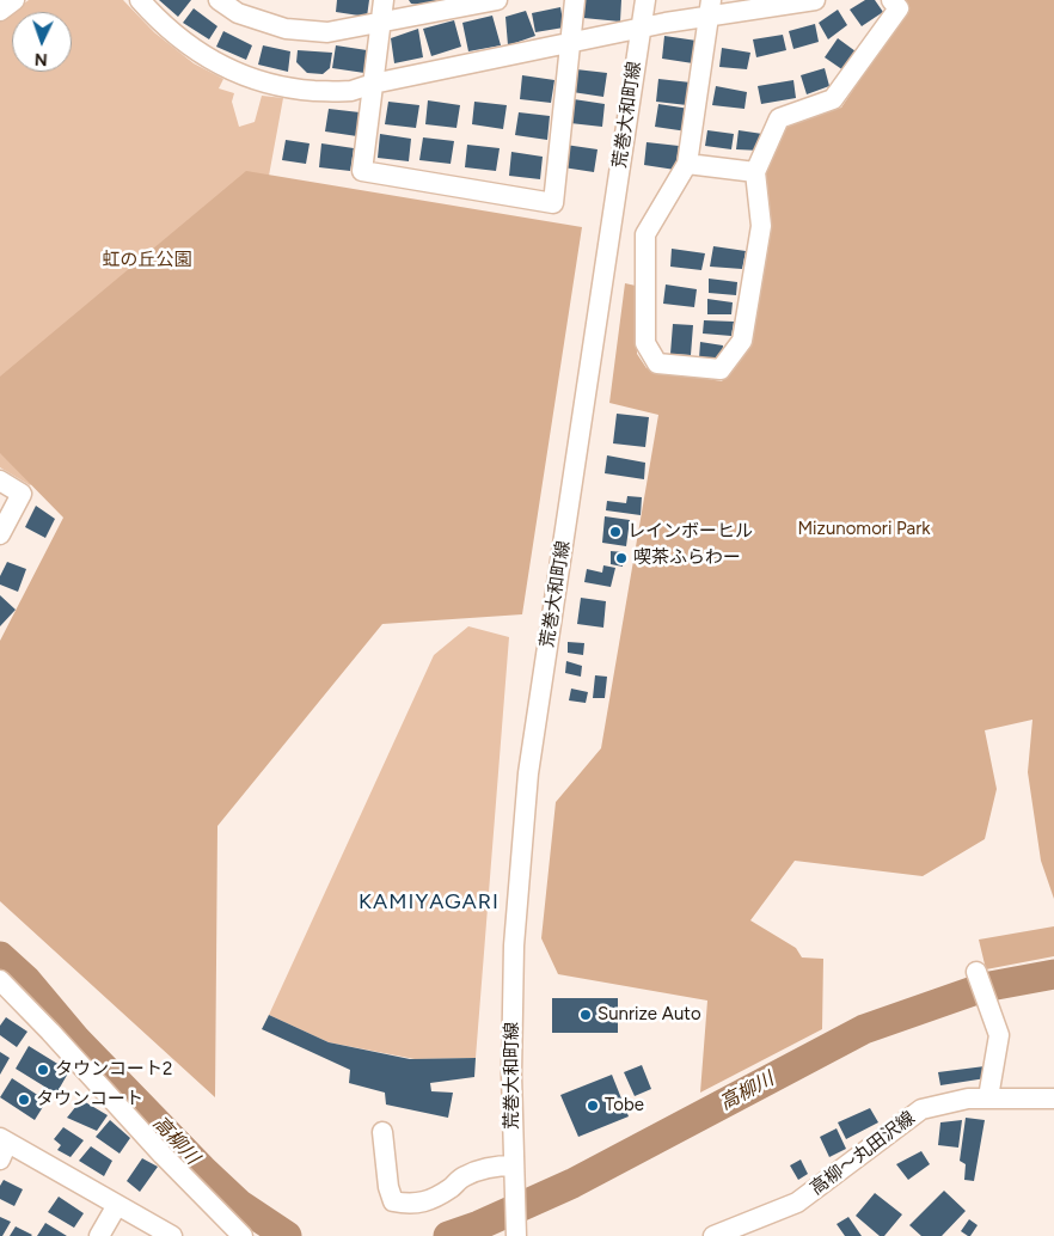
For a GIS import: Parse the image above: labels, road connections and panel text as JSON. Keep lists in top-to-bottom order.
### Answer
{
  "streets": {
    "street": ["荒巻大和町線", "高柳～丸田沢線"]
  },
  "districts": ["KAMIYAGARI"],
  "water": ["高柳川"],
  "parks": ["虹の丘公園", "Mizunomori Park"],
  "places": [
    "レインボーヒル",
    "喫茶ふらわー",
    "Sunrize Auto",
    "タウンコート2",
    "タウンコート",
    "Tobe"
  ],
  "north": "bottom"
}
